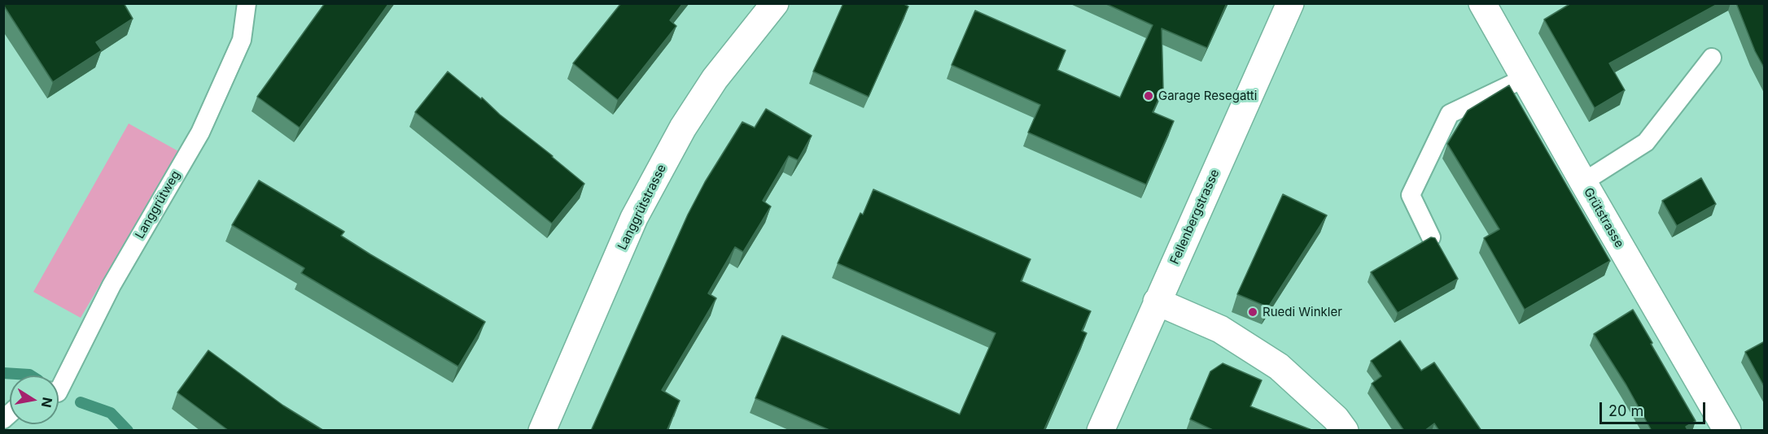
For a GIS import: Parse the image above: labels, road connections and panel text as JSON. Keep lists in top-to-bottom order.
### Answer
{
  "streets": {
    "street": ["Langgrütstrasse", "Fellenbergstrasse", "Grütstrasse"],
    "lane": ["Langgrütweg"]
  },
  "places": ["Garage Resegatti", "Ruedi Winkler"],
  "scale_bar": "20 m",
  "north": "right"
}
